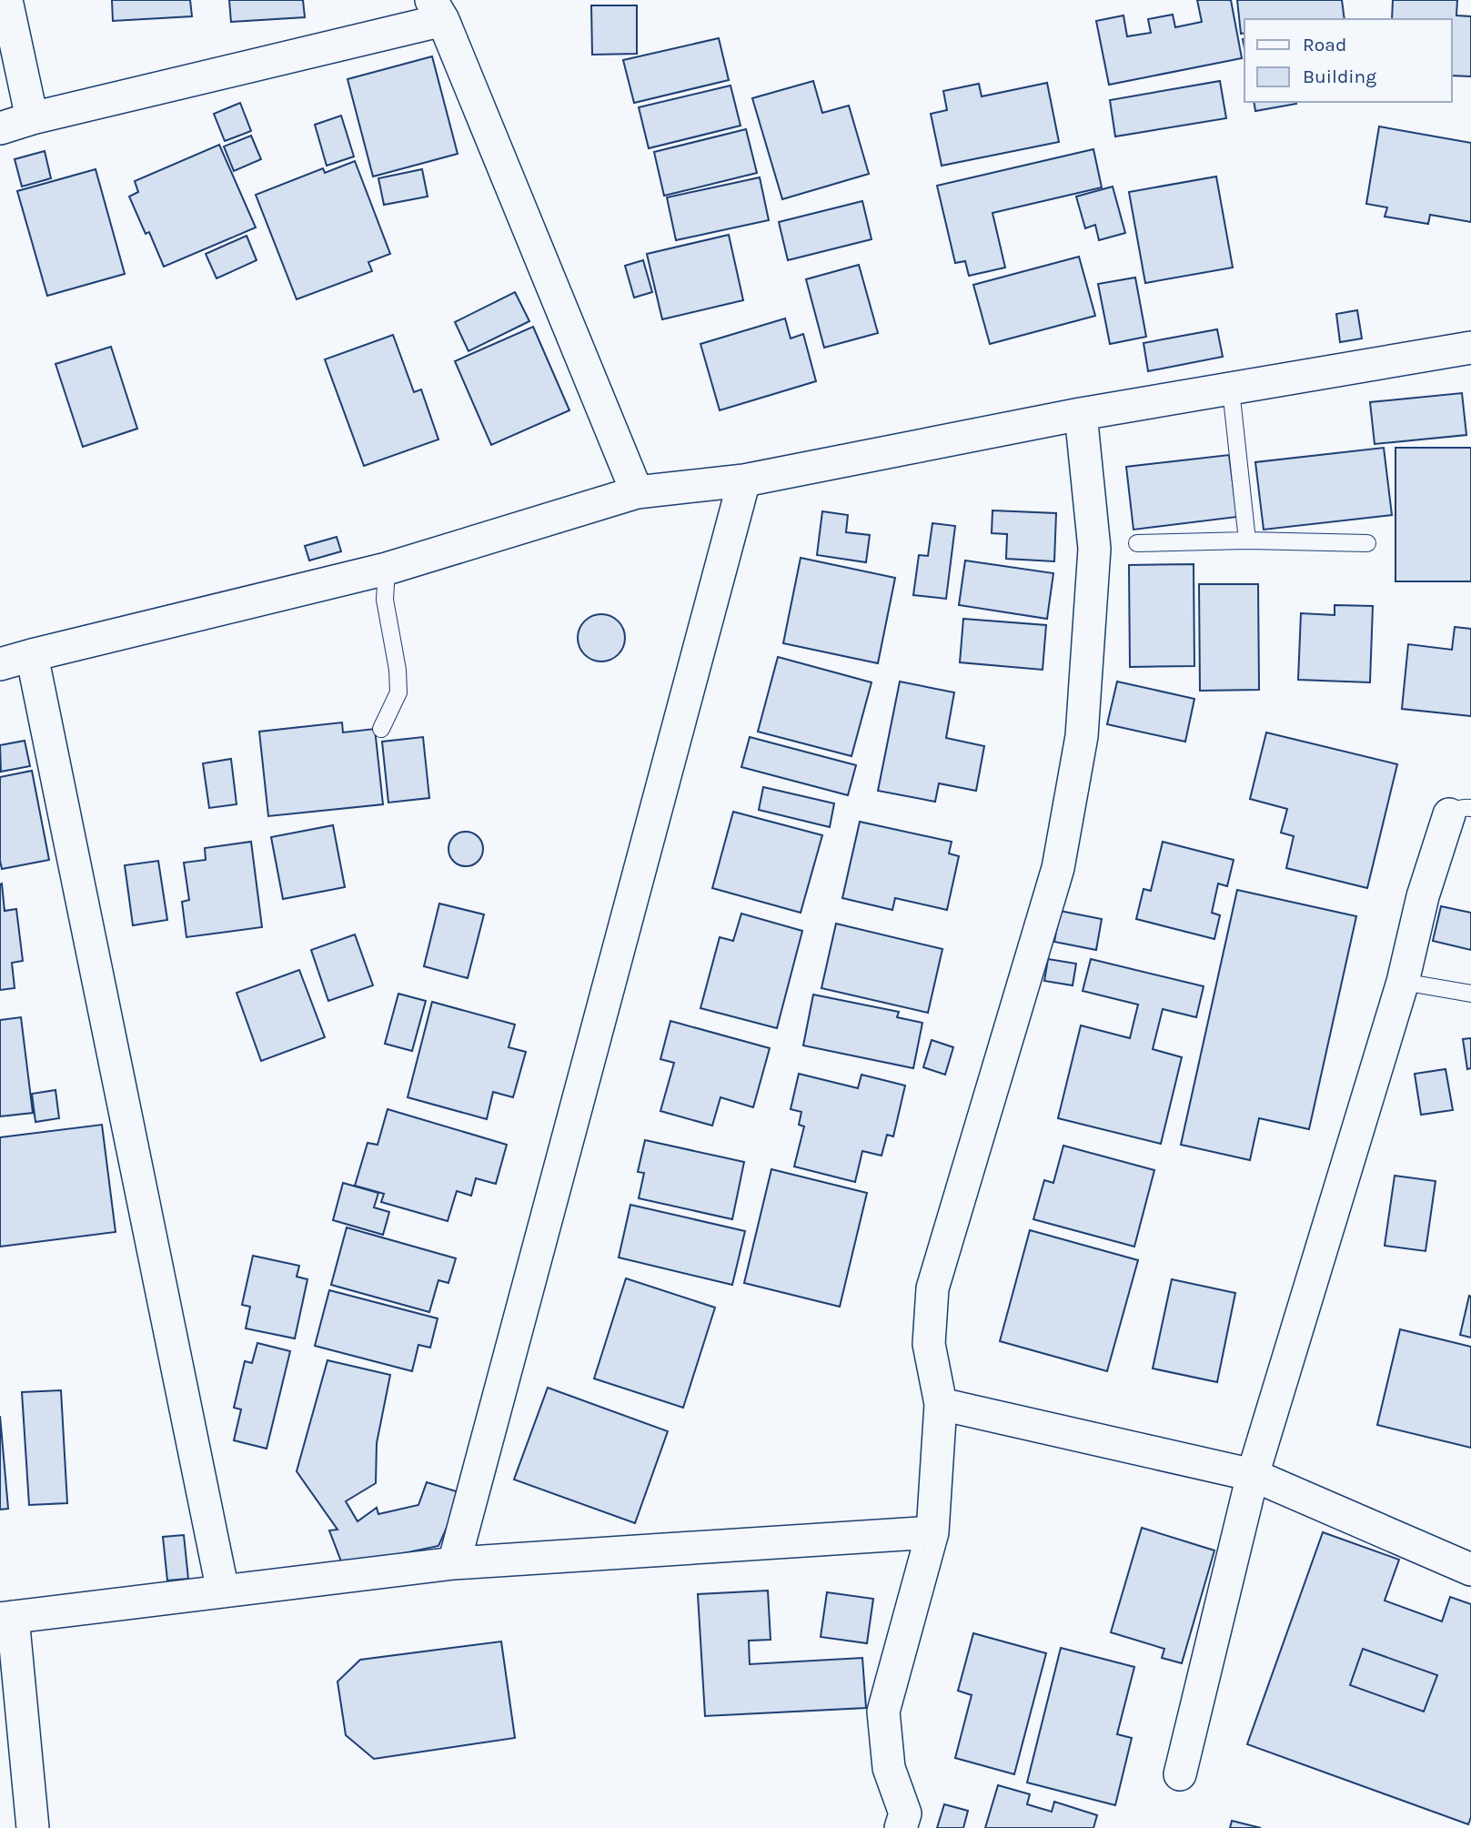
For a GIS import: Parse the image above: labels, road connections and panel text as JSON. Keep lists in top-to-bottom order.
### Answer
{
  "legend": ["Road", "Building"]
}
